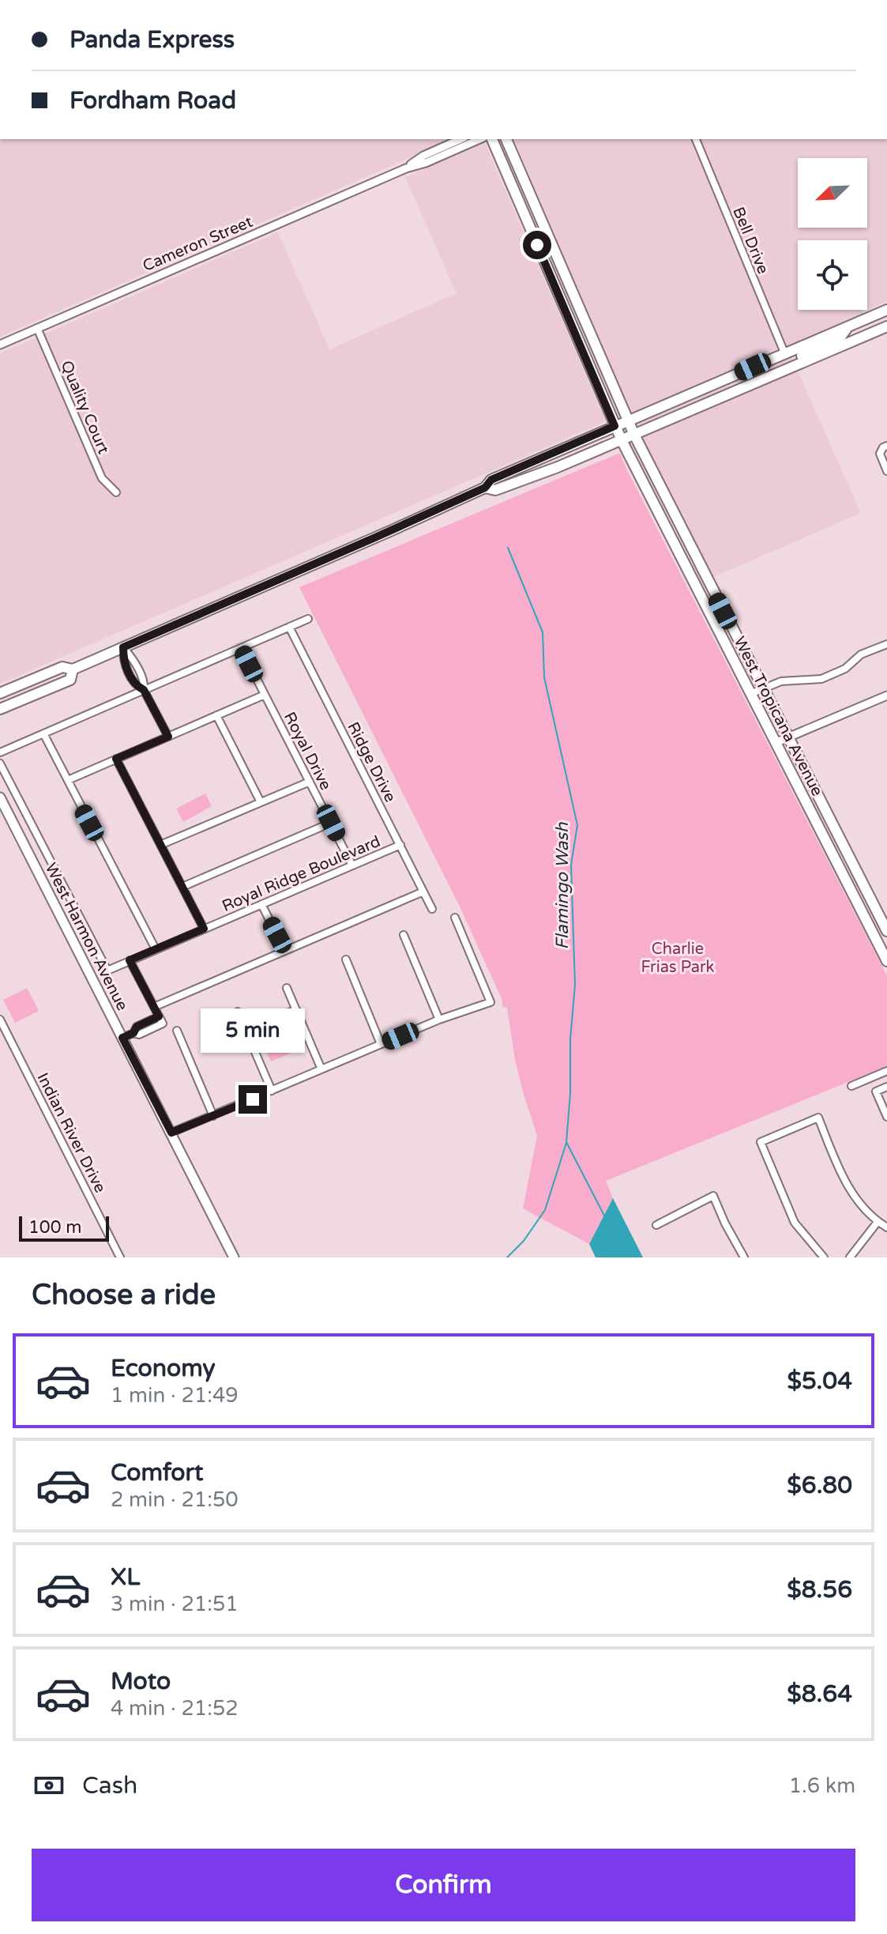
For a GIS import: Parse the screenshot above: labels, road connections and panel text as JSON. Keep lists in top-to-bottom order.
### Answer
{
  "streets": {
    "main road": ["West Tropicana Avenue", "West Harmon Avenue"],
    "street": [
      "Bell Drive",
      "Cameron Street",
      "Quality Court",
      "Royal Drive",
      "Ridge Drive",
      "Royal Ridge Boulevard",
      "Indian River Drive"
    ]
  },
  "crossings": [
    ["Cameron Street", "Quality Court"],
    ["Royal Drive", "Royal Ridge Boulevard"],
    ["Ridge Drive", "Royal Ridge Boulevard"]
  ],
  "water": ["Flamingo Wash"],
  "parks": ["Charlie Frias Park"],
  "scale_bar": "100 m",
  "north": "bottom left",
  "page": {
    "banner": ["Panda Express", "Fordham Road"],
    "bubble": "5 min",
    "scale": "100 m",
    "heading": "Choose a ride",
    "list": [
      {
        "name": "Economy",
        "note": "1 min · 21:49",
        "value": "$5.04"
      },
      {
        "name": "Comfort",
        "note": "2 min · 21:50",
        "value": "$6.80"
      },
      {
        "name": "XL",
        "note": "3 min · 21:51",
        "value": "$8.56"
      },
      {
        "name": "Moto",
        "note": "4 min · 21:52",
        "value": "$8.64"
      }
    ],
    "pay": ["Cash", "1.6 km"],
    "buttons": "Confirm"
  }
}
